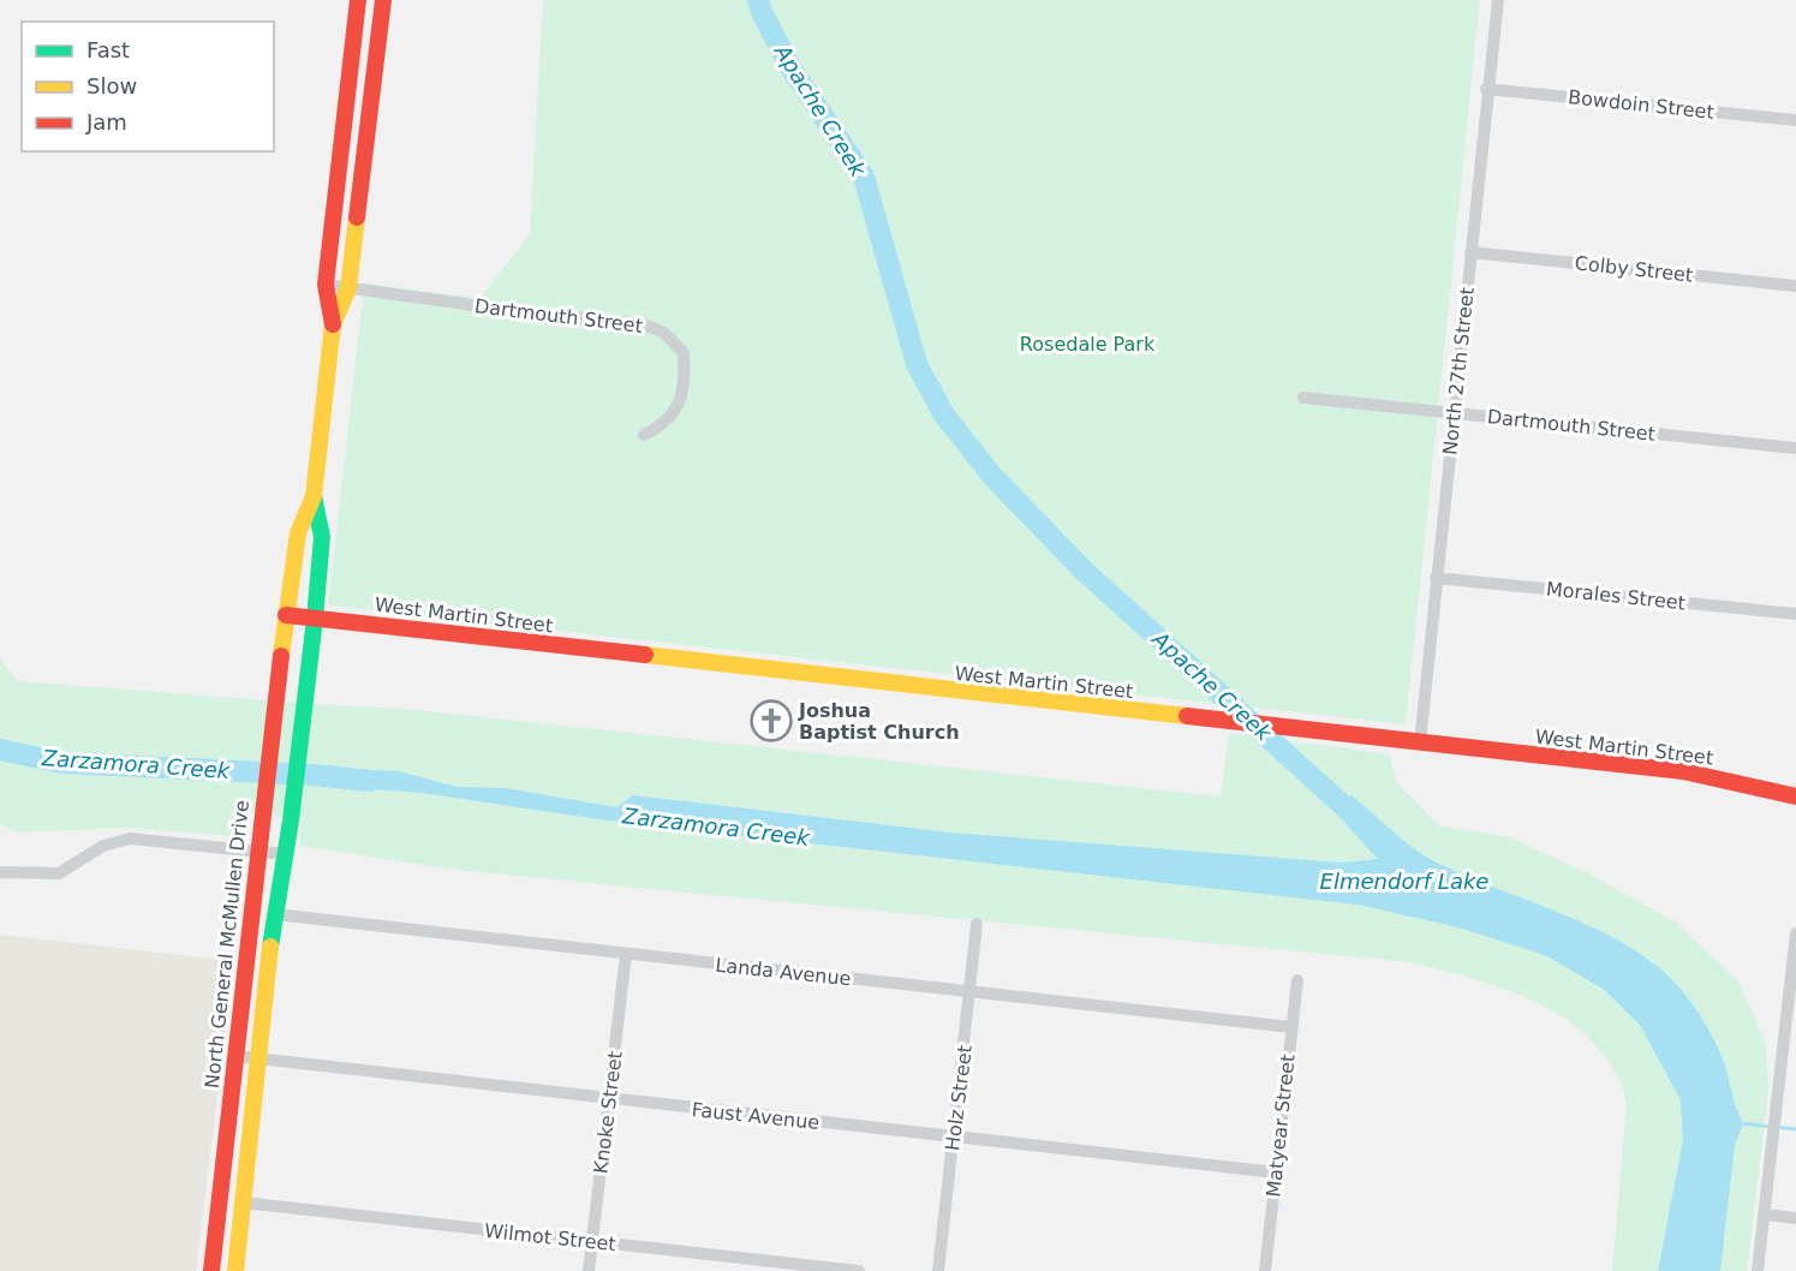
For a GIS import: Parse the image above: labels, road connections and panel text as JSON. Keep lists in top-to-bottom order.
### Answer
{
  "streets": {
    "main road": ["West Martin Street", "North General McMullen Drive"],
    "street": [
      "Bowdoin Street",
      "Colby Street",
      "Dartmouth Street",
      "North 27th Street",
      "Morales Street",
      "Landa Avenue",
      "Holz Street",
      "Knoke Street",
      "Faust Avenue",
      "Matyear Street",
      "Wilmot Street"
    ]
  },
  "crossings": [
    ["Bowdoin Street", "North 27th Street"],
    ["Colby Street", "North 27th Street"],
    ["Dartmouth Street", "North 27th Street"],
    ["Dartmouth Street", "North General McMullen Drive"],
    ["North 27th Street", "Morales Street"],
    ["North 27th Street", "West Martin Street"],
    ["West Martin Street", "North General McMullen Drive"],
    ["North General McMullen Drive", "Landa Avenue"],
    ["North General McMullen Drive", "Faust Avenue"],
    ["North General McMullen Drive", "Wilmot Street"],
    ["Landa Avenue", "Holz Street"],
    ["Landa Avenue", "Knoke Street"],
    ["Landa Avenue", "Matyear Street"],
    ["Holz Street", "Faust Avenue"],
    ["Knoke Street", "Faust Avenue"],
    ["Knoke Street", "Wilmot Street"],
    ["Faust Avenue", "Matyear Street"]
  ],
  "water": ["Apache Creek", "Zarzamora Creek", "Elmendorf Lake"],
  "parks": ["Rosedale Park"],
  "places": {
    "church": ["Joshua Baptist Church"]
  },
  "legend": ["Fast", "Slow", "Jam"]
}
